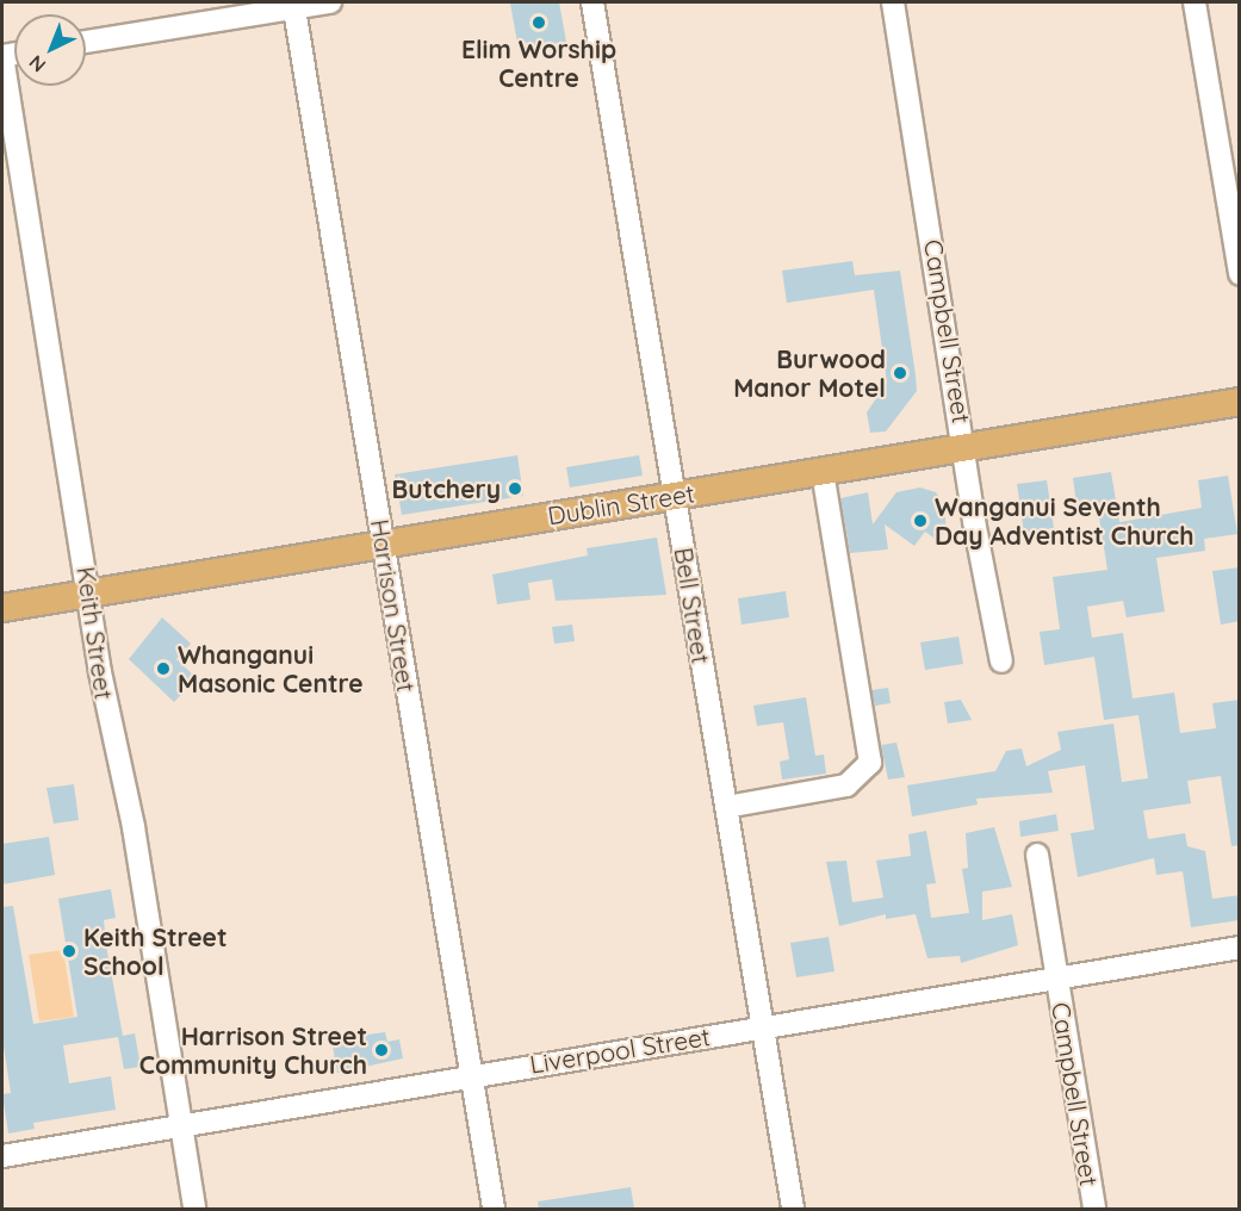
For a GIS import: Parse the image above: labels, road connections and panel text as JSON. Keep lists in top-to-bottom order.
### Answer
{
  "streets": {
    "main road": ["Dublin Street"],
    "street": [
      "Campbell Street",
      "Harrison Street",
      "Bell Street",
      "Keith Street",
      "Liverpool Street"
    ]
  },
  "crossings": [
    ["Campbell Street", "Dublin Street"],
    ["Campbell Street", "Liverpool Street"],
    ["Dublin Street", "Harrison Street"],
    ["Dublin Street", "Bell Street"],
    ["Dublin Street", "Keith Street"],
    ["Harrison Street", "Liverpool Street"],
    ["Bell Street", "Liverpool Street"],
    ["Keith Street", "Liverpool Street"]
  ],
  "places": [
    "Elim Worship Centre",
    "Burwood Manor Motel",
    "Butchery",
    "Wanganui Seventh Day Adventist Church",
    "Whanganui Masonic Centre",
    "Keith Street School",
    "Harrison Street Community Church"
  ],
  "north": "bottom left"
}
